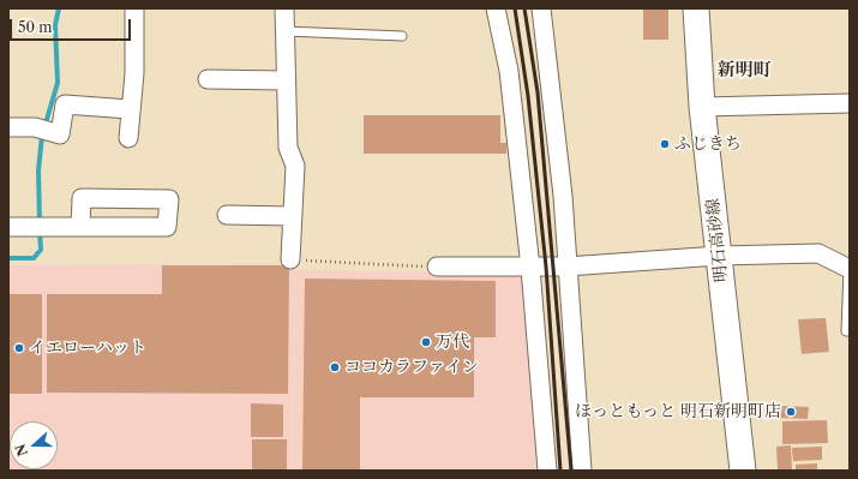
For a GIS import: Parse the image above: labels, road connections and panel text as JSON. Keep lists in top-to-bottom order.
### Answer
{
  "streets": {
    "main road": ["明石高砂線"]
  },
  "districts": ["新明町"],
  "places": [
    "ふじきち",
    "万代",
    "イエローハット",
    "ココカラファイン",
    "ほっともっと 明石新明町店"
  ],
  "scale_bar": "50 m",
  "north": "left"
}
